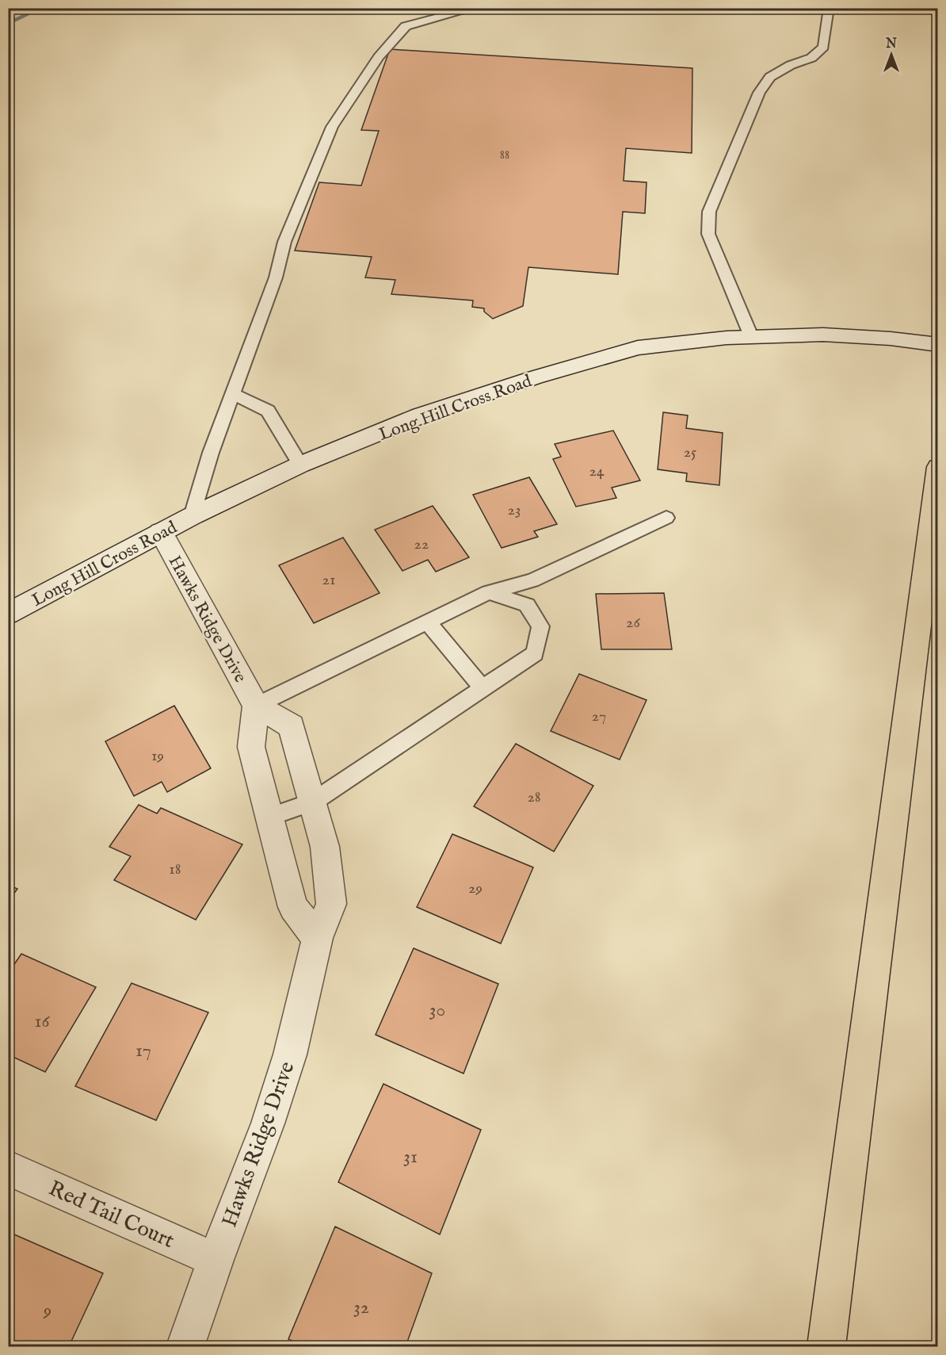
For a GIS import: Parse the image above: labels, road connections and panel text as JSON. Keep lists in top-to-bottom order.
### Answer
{
  "streets": {
    "street": ["Long Hill Cross Road", "Hawks Ridge Drive", "Red Tail Court"]
  },
  "crossings": [
    ["Long Hill Cross Road", "Hawks Ridge Drive"],
    ["Hawks Ridge Drive", "Red Tail Court"]
  ],
  "house_numbers": [
    "88",
    "25",
    "24",
    "23",
    "22",
    "21",
    "26",
    "27",
    "19",
    "28",
    "18",
    "29",
    "30",
    "16",
    "17",
    "31",
    "32",
    "9"
  ],
  "north": "top"
}
